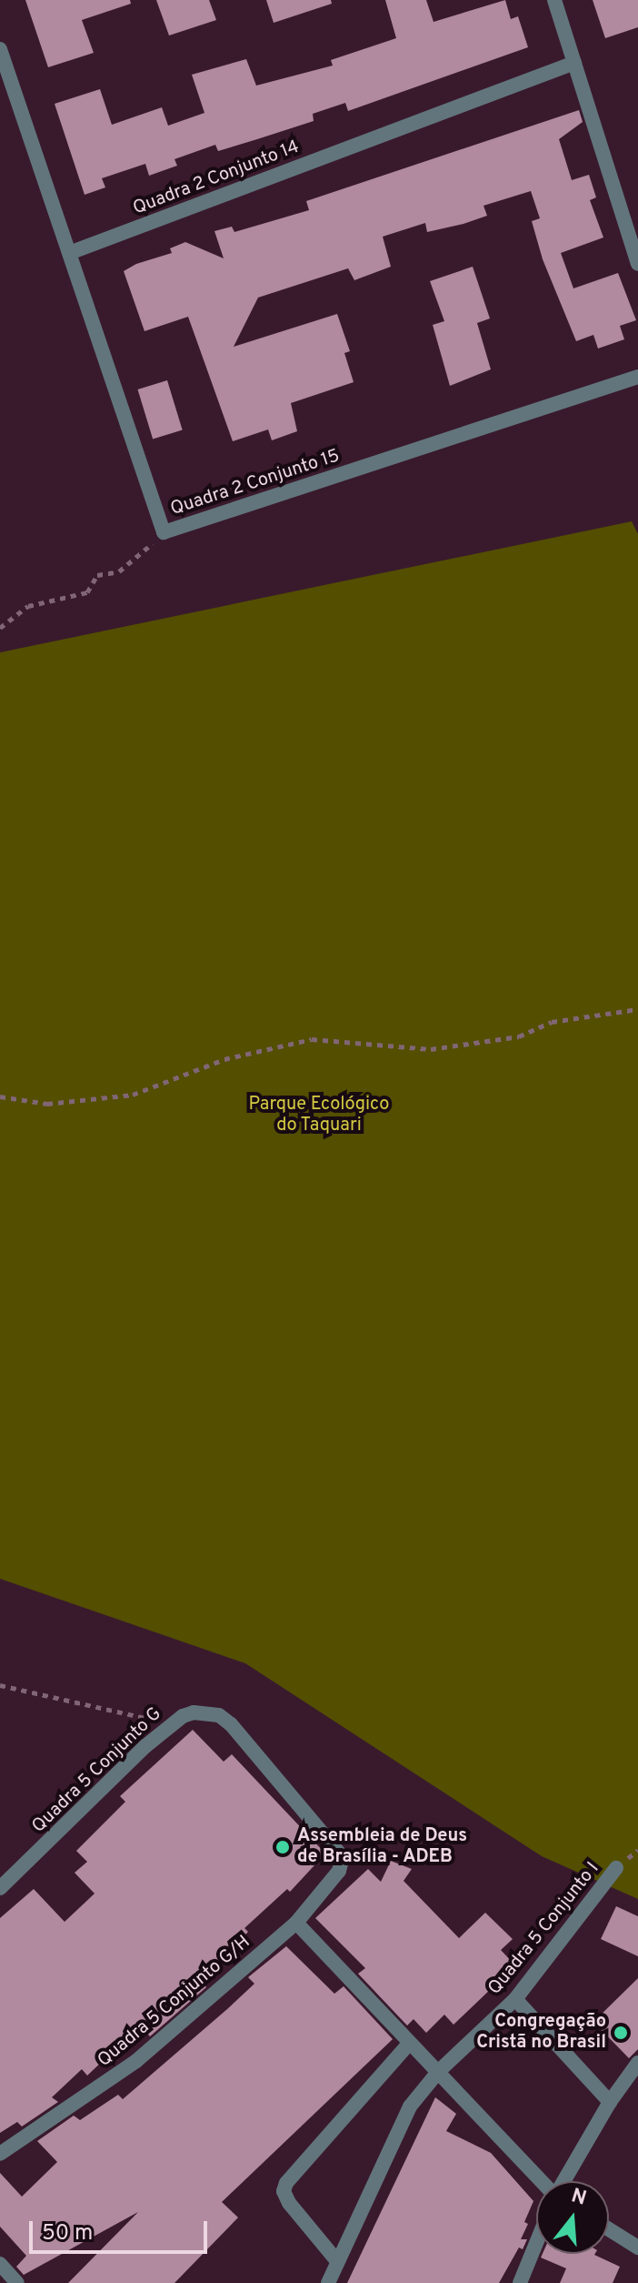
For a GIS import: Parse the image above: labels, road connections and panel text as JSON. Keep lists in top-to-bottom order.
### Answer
{
  "streets": {
    "street": [
      "Quadra 2 Conjunto 14",
      "Quadra 2 Conjunto 15",
      "Quadra 5 Conjunto G",
      "Quadra 5 Conjunto I",
      "Quadra 5 Conjunto G/H"
    ]
  },
  "crossings": [
    ["Quadra 2 Conjunto 14", "Quadra 2 Conjunto 15"],
    ["Quadra 5 Conjunto G", "Quadra 5 Conjunto G/H"]
  ],
  "parks": ["Parque Ecológico do Taquari"],
  "places": ["Assembleia de Deus de Brasília - ADEB", "Congregação Cristã no Brasil"],
  "scale_bar": "50 m",
  "north": "top"
}
